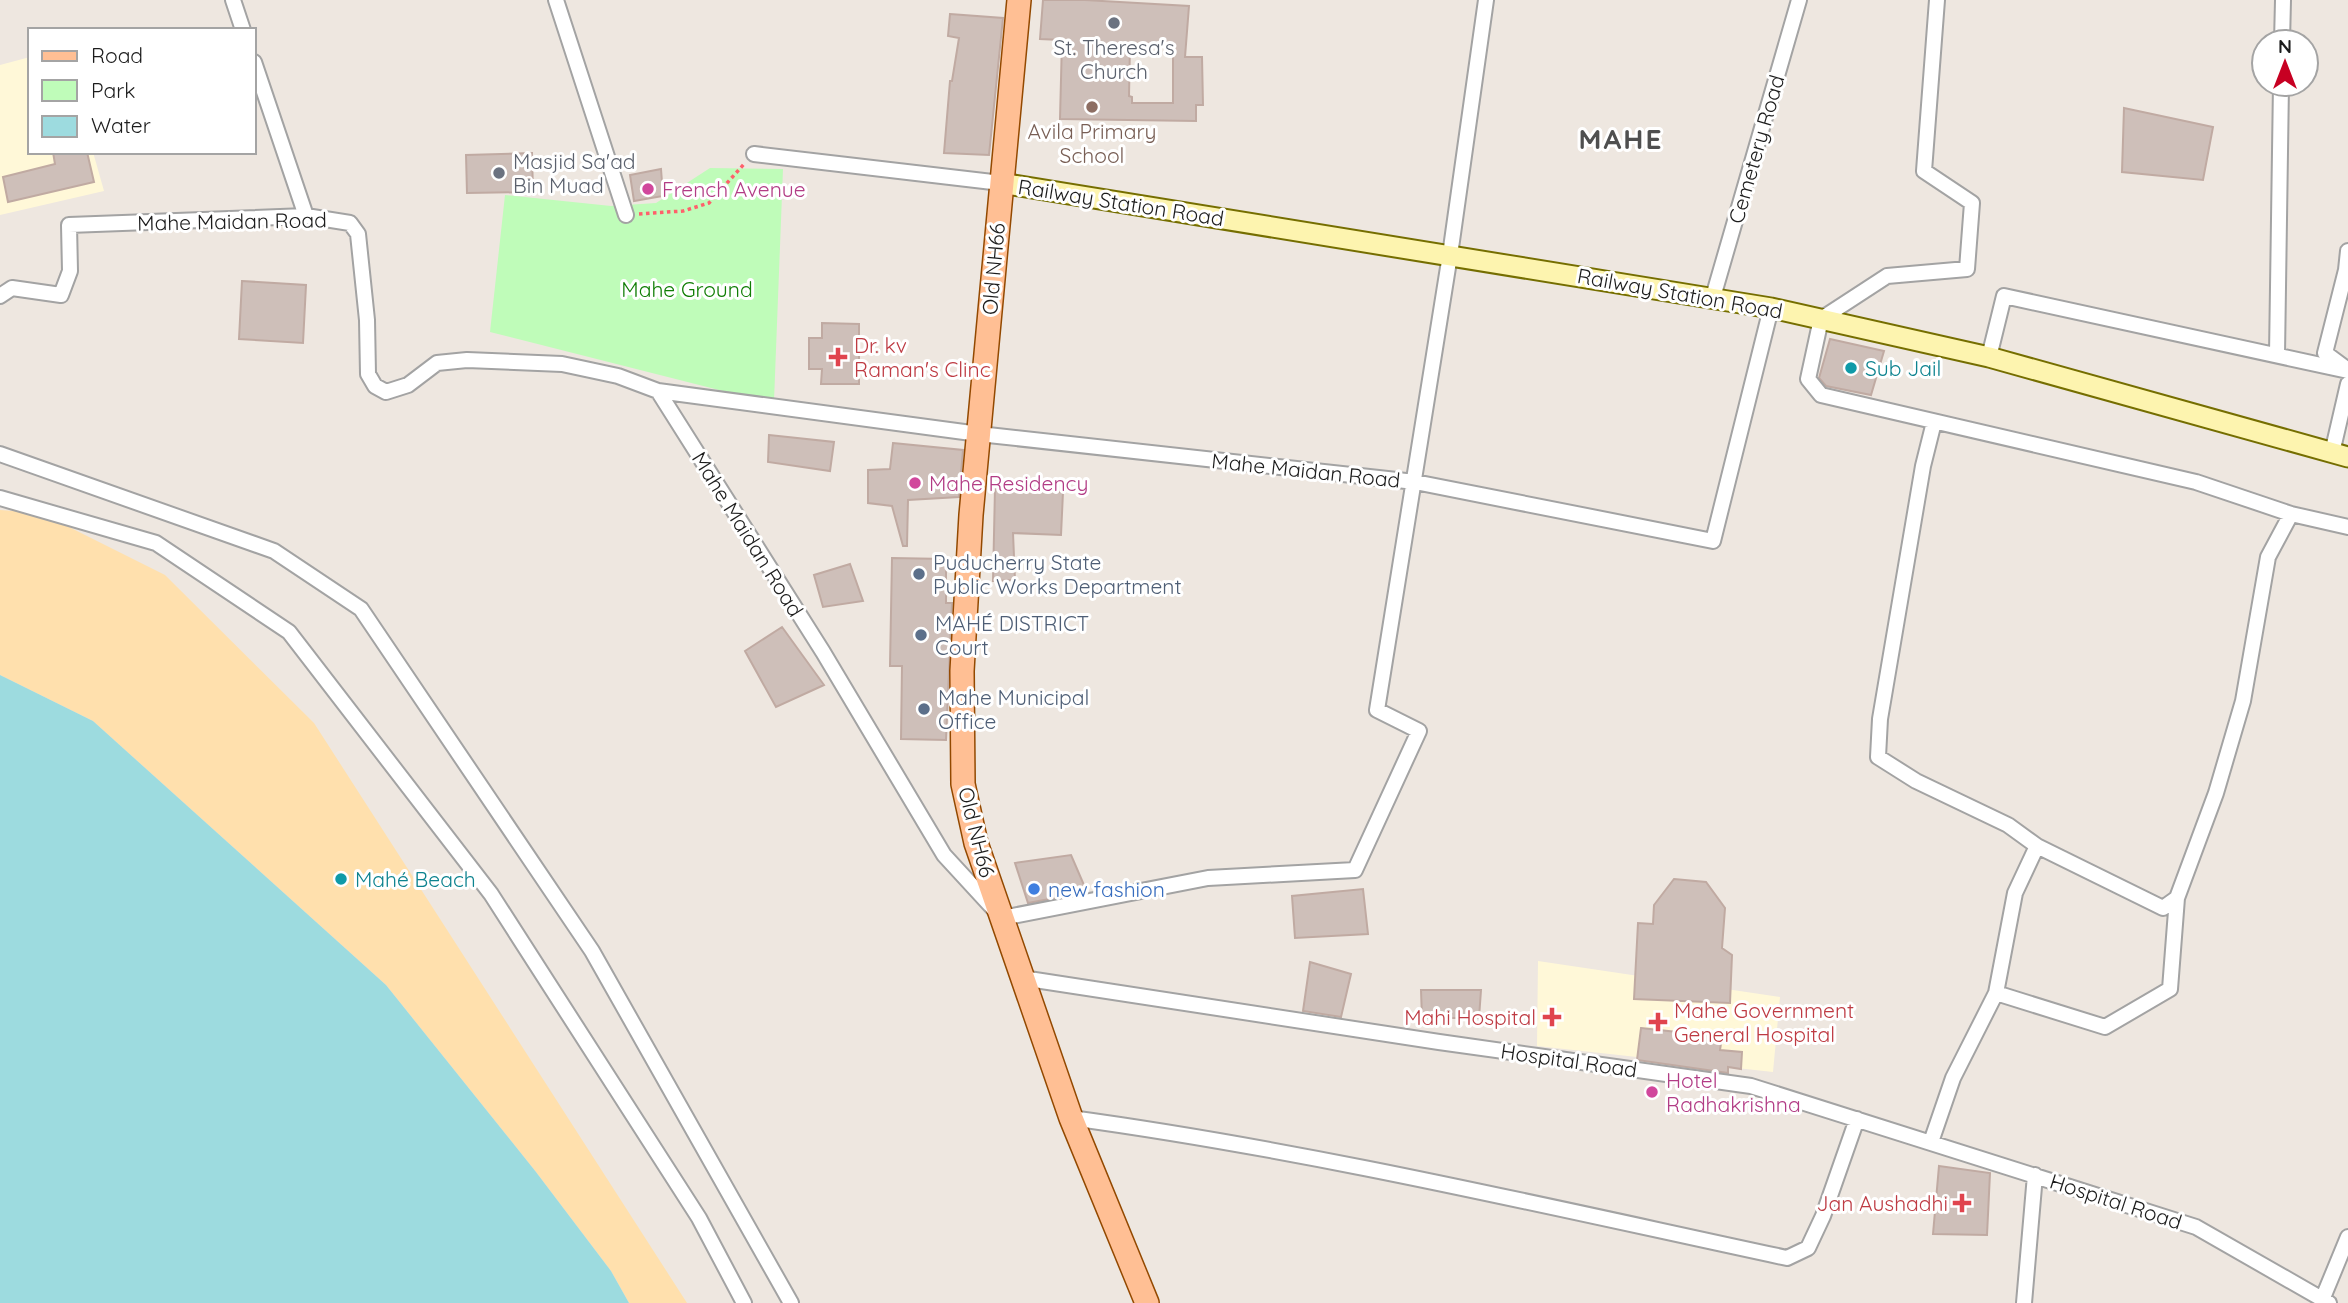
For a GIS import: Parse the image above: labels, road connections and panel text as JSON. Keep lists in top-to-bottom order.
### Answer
{
  "streets": {
    "main road": ["Old NH66"],
    "street": [
      "Cemetery Road",
      "Railway Station Road",
      "Mahe Maidan Road",
      "Hospital Road"
    ]
  },
  "crossings": [
    ["Cemetery Road", "Railway Station Road"],
    ["Railway Station Road", "Mahe Maidan Road"],
    ["Railway Station Road", "Old NH66"],
    ["Mahe Maidan Road", "Old NH66"],
    ["Old NH66", "Hospital Road"]
  ],
  "districts": ["MAHE"],
  "parks": ["Mahe Ground"],
  "places": {
    "other": [
      "St. Theresa's Church",
      "Avila Primary School",
      "Masjid Sa'ad Bin Muad",
      "French Avenue",
      "Sub Jail",
      "Mahe Residency",
      "Puducherry State Public Works Department",
      "MAHÉ DISTRICT Court",
      "Mahe Municipal Office",
      "Mahé Beach",
      "new fashion",
      "Hotel Radhakrishna"
    ],
    "health": [
      "Dr. kv Raman's Clinc",
      "Mahi Hospital",
      "Mahe Government General Hospital",
      "Jan Aushadhi"
    ]
  },
  "legend": ["Road", "Park", "Water"],
  "north": "top"
}
